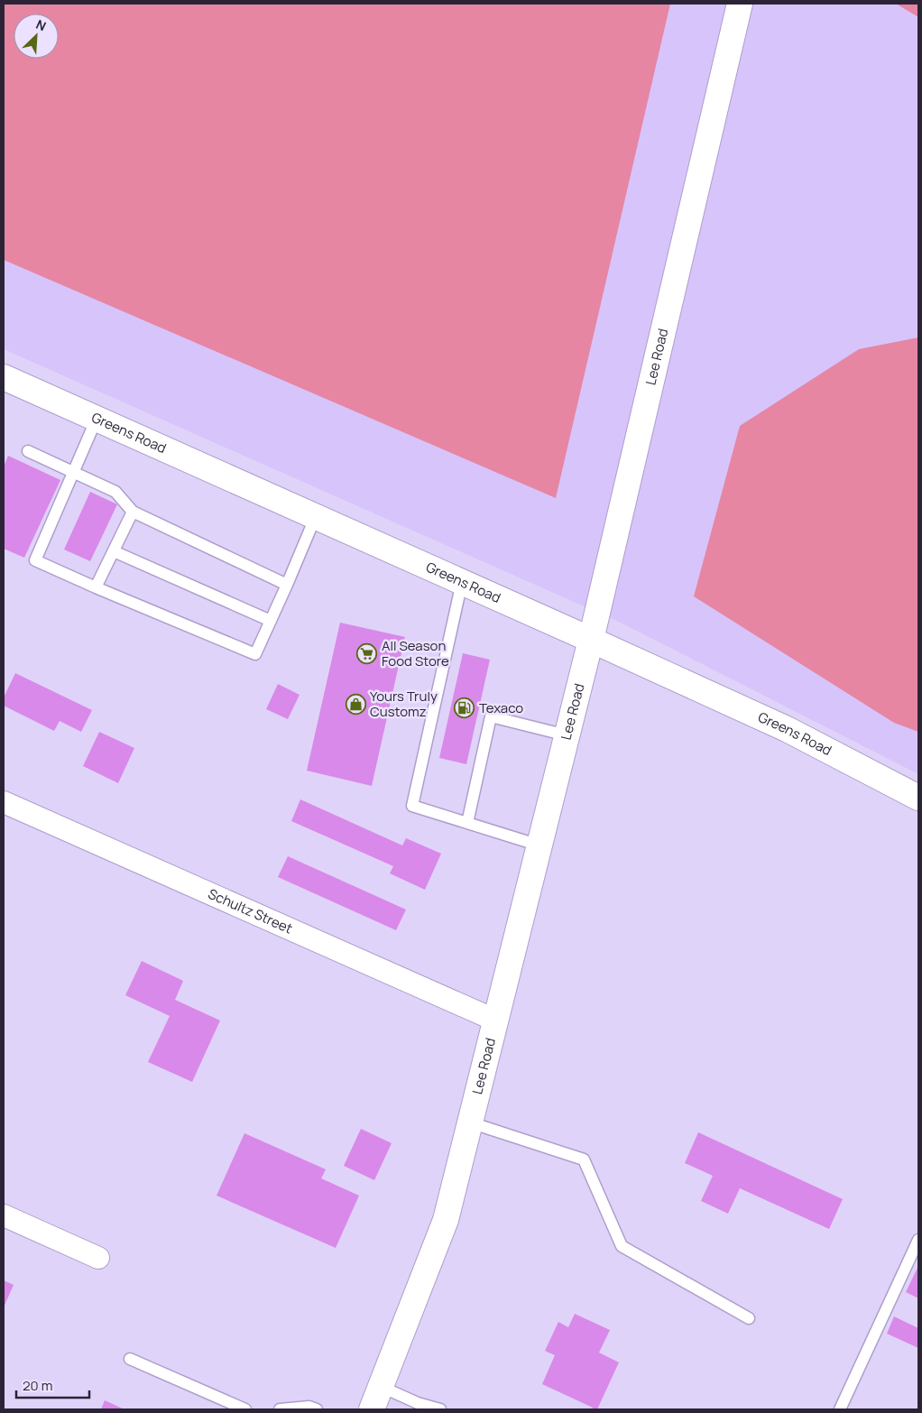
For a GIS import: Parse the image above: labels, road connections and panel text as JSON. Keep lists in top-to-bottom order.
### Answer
{
  "streets": {
    "main road": ["Lee Road", "Greens Road"],
    "street": ["Schultz Street"]
  },
  "crossings": [
    ["Lee Road", "Greens Road"],
    ["Lee Road", "Schultz Street"]
  ],
  "places": {
    "supermarket": ["All Season Food Store"],
    "shop": ["Yours Truly Customz"],
    "fuel station": ["Texaco"]
  },
  "scale_bar": "20 m",
  "north": "top right"
}
